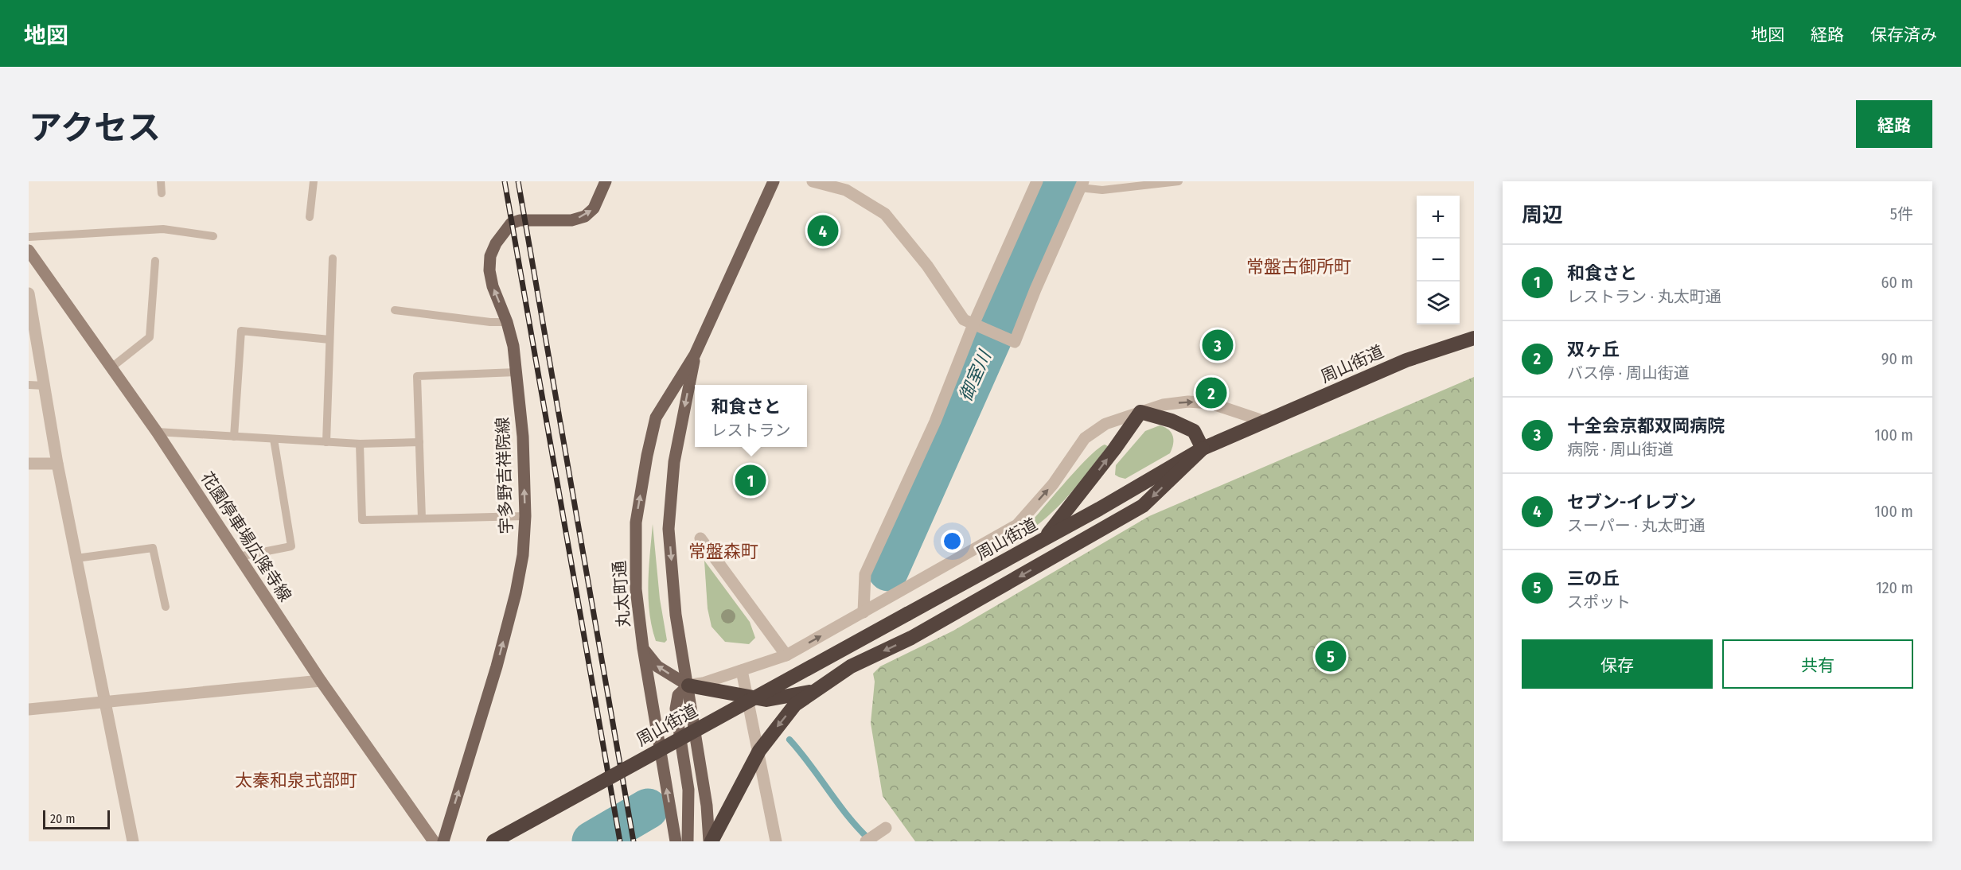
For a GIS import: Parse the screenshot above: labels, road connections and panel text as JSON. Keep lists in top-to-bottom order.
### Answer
{
  "streets": {
    "highway": ["周山街道"],
    "main road": ["宇多野吉祥院線", "花園停車場広隆寺線", "丸太町通"]
  },
  "one_way": ["宇多野吉祥院線"],
  "districts": ["常盤古御所町", "常盤森町", "太秦和泉式部町"],
  "water": ["御室川"],
  "scale_bar": "20 m",
  "page": {
    "header": "地図",
    "nav": ["地図", "経路", "保存済み"],
    "title": "アクセス",
    "buttons": [
      "経路",
      ["保存", "共有"]
    ],
    "heading": ["周辺", "5件"],
    "map_buttons": ["+", "−"],
    "pins": [
      "4",
      "3",
      "2",
      "1",
      "5"
    ],
    "list": [
      {
        "mark": "1",
        "name": "和食さと",
        "note": "レストラン · 丸太町通",
        "value": "60 m"
      },
      {
        "mark": "2",
        "name": "双ヶ丘",
        "note": "バス停 · 周山街道",
        "value": "90 m"
      },
      {
        "mark": "3",
        "name": "十全会京都双岡病院",
        "note": "病院 · 周山街道",
        "value": "100 m"
      },
      {
        "mark": "4",
        "name": "セブン-イレブン",
        "note": "スーパー · 丸太町通",
        "value": "100 m"
      },
      {
        "mark": "5",
        "name": "三の丘",
        "note": "スポット",
        "value": "120 m"
      }
    ],
    "popup": ["和食さと", "レストラン"],
    "scale": "20 m"
  }
}
